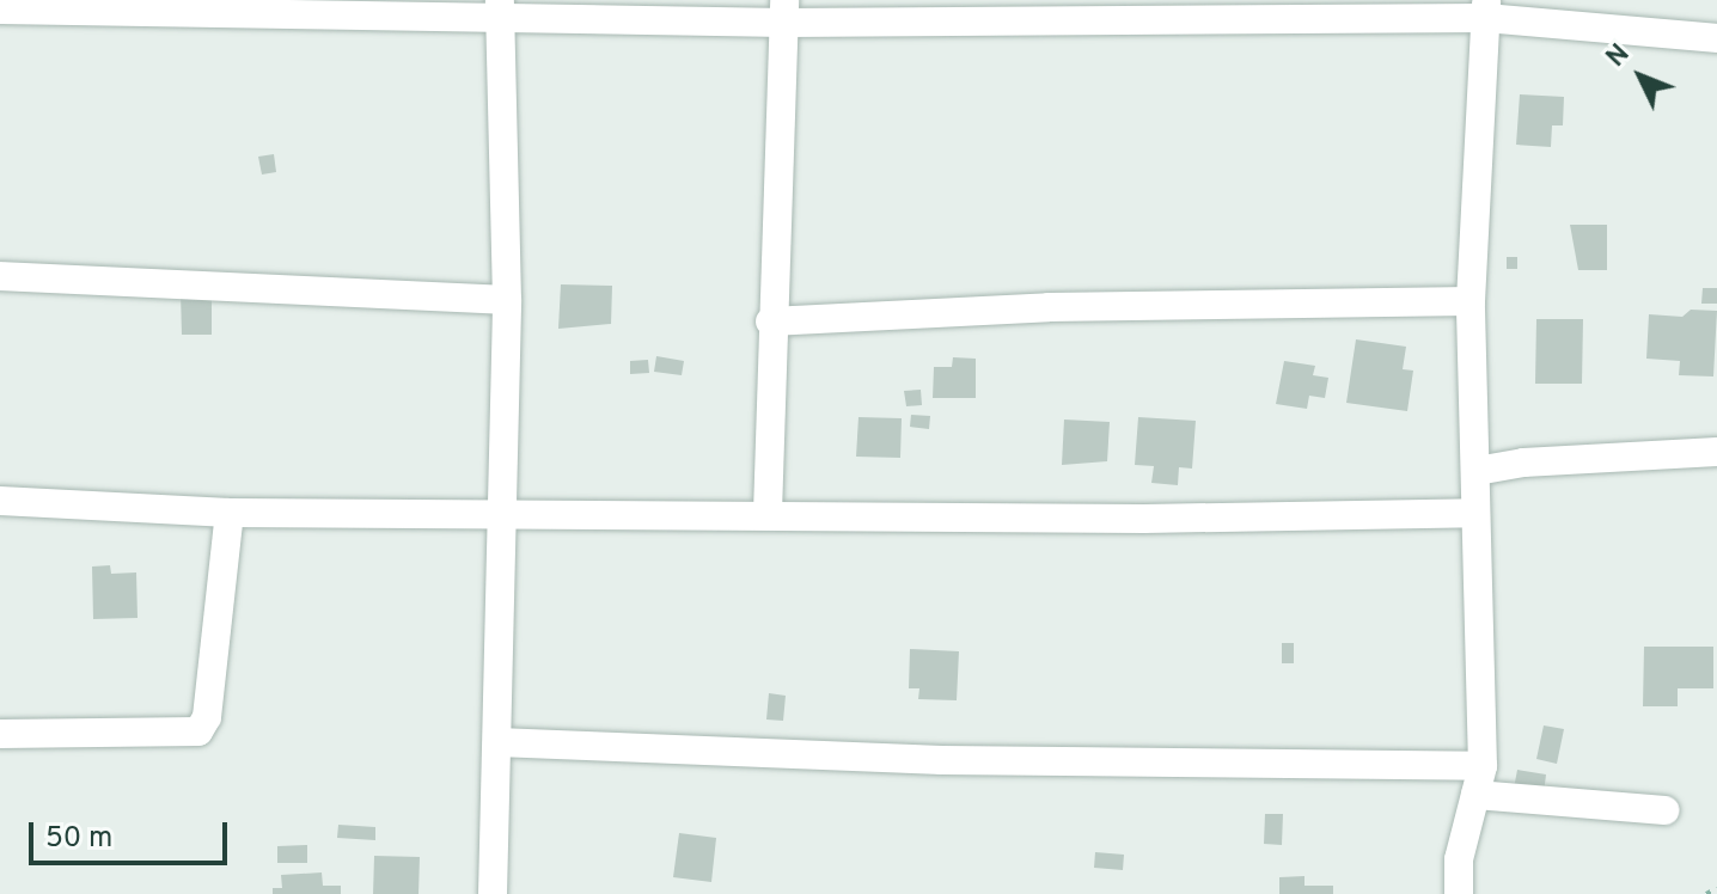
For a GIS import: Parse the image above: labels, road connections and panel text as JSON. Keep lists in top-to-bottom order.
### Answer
{
  "scale_bar": "50 m",
  "north": "top left"
}
